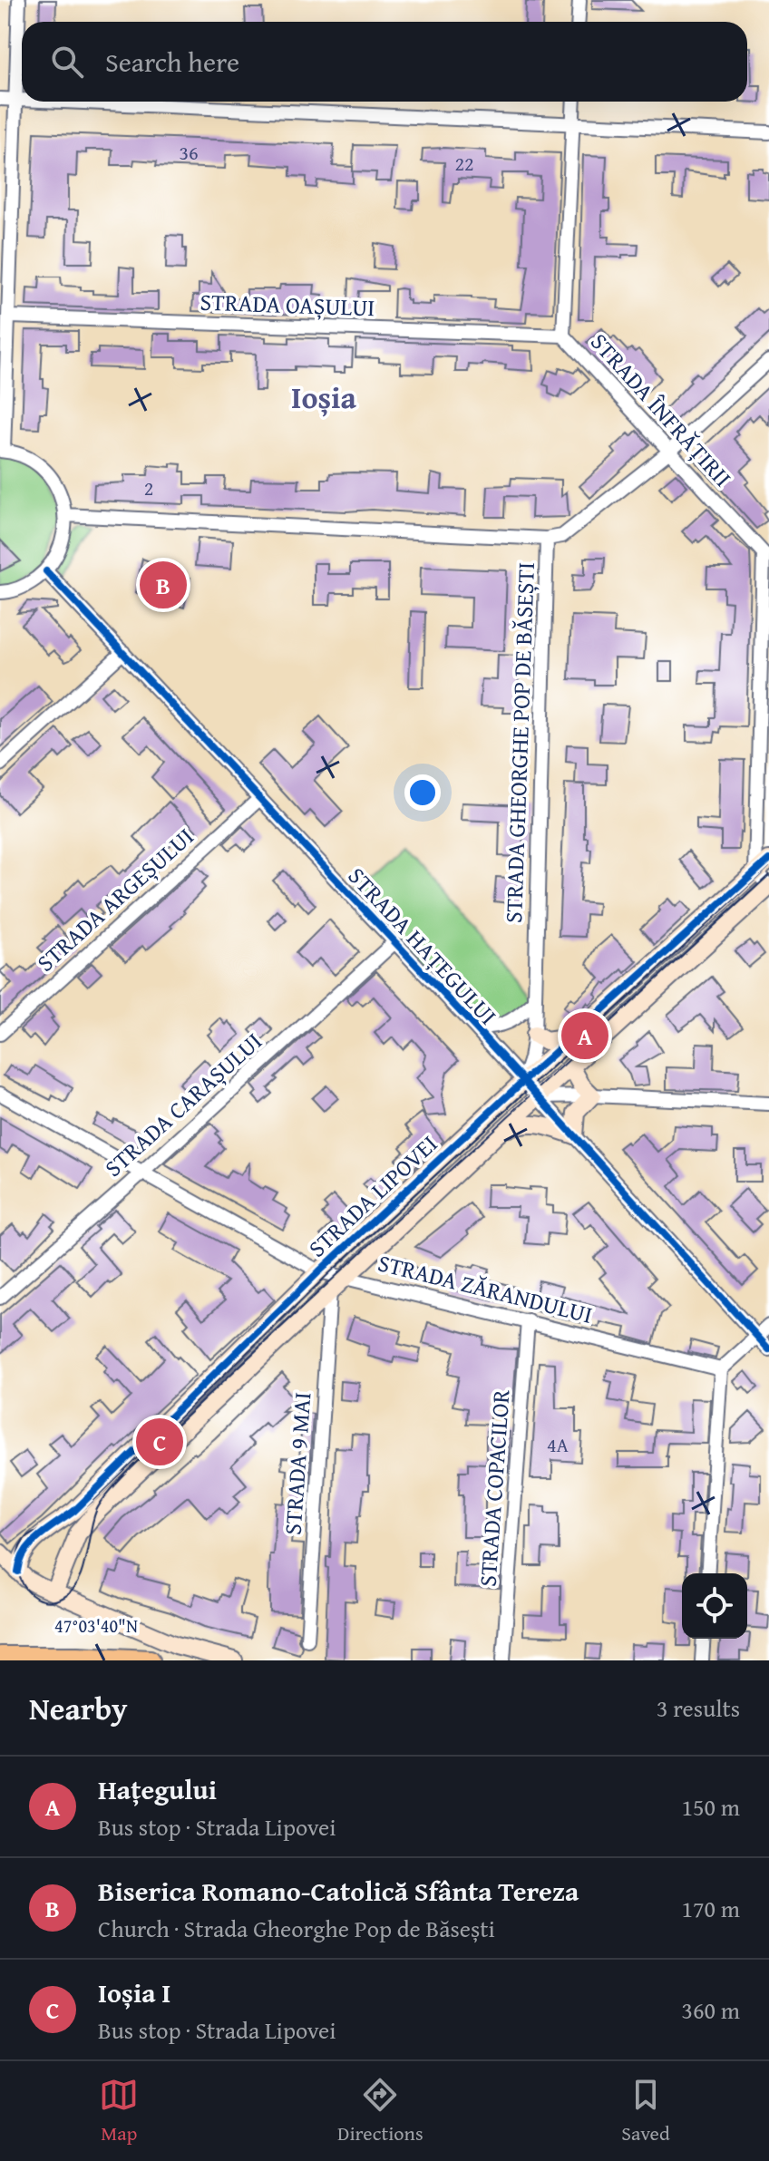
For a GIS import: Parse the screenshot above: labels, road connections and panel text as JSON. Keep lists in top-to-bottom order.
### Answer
{
  "streets": {
    "street": [
      "STRADA OAȘULUI",
      "STRADA ÎNFRĂȚIRII",
      "STRADA GHEORGHE POP DE BĂSEȘTI",
      "STRADA ARGEȘULUI",
      "STRADA HAȚEGULUI",
      "STRADA CARAȘULUI",
      "STRADA LIPOVEI",
      "STRADA ZĂRANDULUI",
      "STRADA 9 MAI",
      "STRADA COPACILOR"
    ]
  },
  "crossings": [
    ["STRADA OAȘULUI", "STRADA ÎNFRĂȚIRII"],
    ["STRADA ÎNFRĂȚIRII", "STRADA LIPOVEI"],
    ["STRADA GHEORGHE POP DE BĂSEȘTI", "STRADA HAȚEGULUI"],
    ["STRADA GHEORGHE POP DE BĂSEȘTI", "STRADA LIPOVEI"],
    ["STRADA ARGEȘULUI", "STRADA HAȚEGULUI"],
    ["STRADA HAȚEGULUI", "STRADA CARAȘULUI"],
    ["STRADA HAȚEGULUI", "STRADA LIPOVEI"],
    ["STRADA CARAȘULUI", "STRADA ZĂRANDULUI"],
    ["STRADA LIPOVEI", "STRADA ZĂRANDULUI"],
    ["STRADA LIPOVEI", "STRADA 9 MAI"],
    ["STRADA ZĂRANDULUI", "STRADA COPACILOR"]
  ],
  "districts": ["Ioșia"],
  "house_numbers": [
    "36",
    "22",
    "2",
    "4A"
  ],
  "page": {
    "search": "Search here",
    "pins": ["B", "A", "C"],
    "heading": ["Nearby", "3 results"],
    "list": [
      {
        "mark": "A",
        "name": "Hațegului",
        "note": "Bus stop · Strada Lipovei",
        "value": "150 m"
      },
      {
        "mark": "B",
        "name": "Biserica Romano-Catolică Sfânta Tereza",
        "note": "Church · Strada Gheorghe Pop de Băsești",
        "value": "170 m"
      },
      {
        "mark": "C",
        "name": "Ioșia I",
        "note": "Bus stop · Strada Lipovei",
        "value": "360 m"
      }
    ],
    "nav": ["Map", "Directions", "Saved"]
  },
  "coordinates": ["47°03'40\"N"]
}
